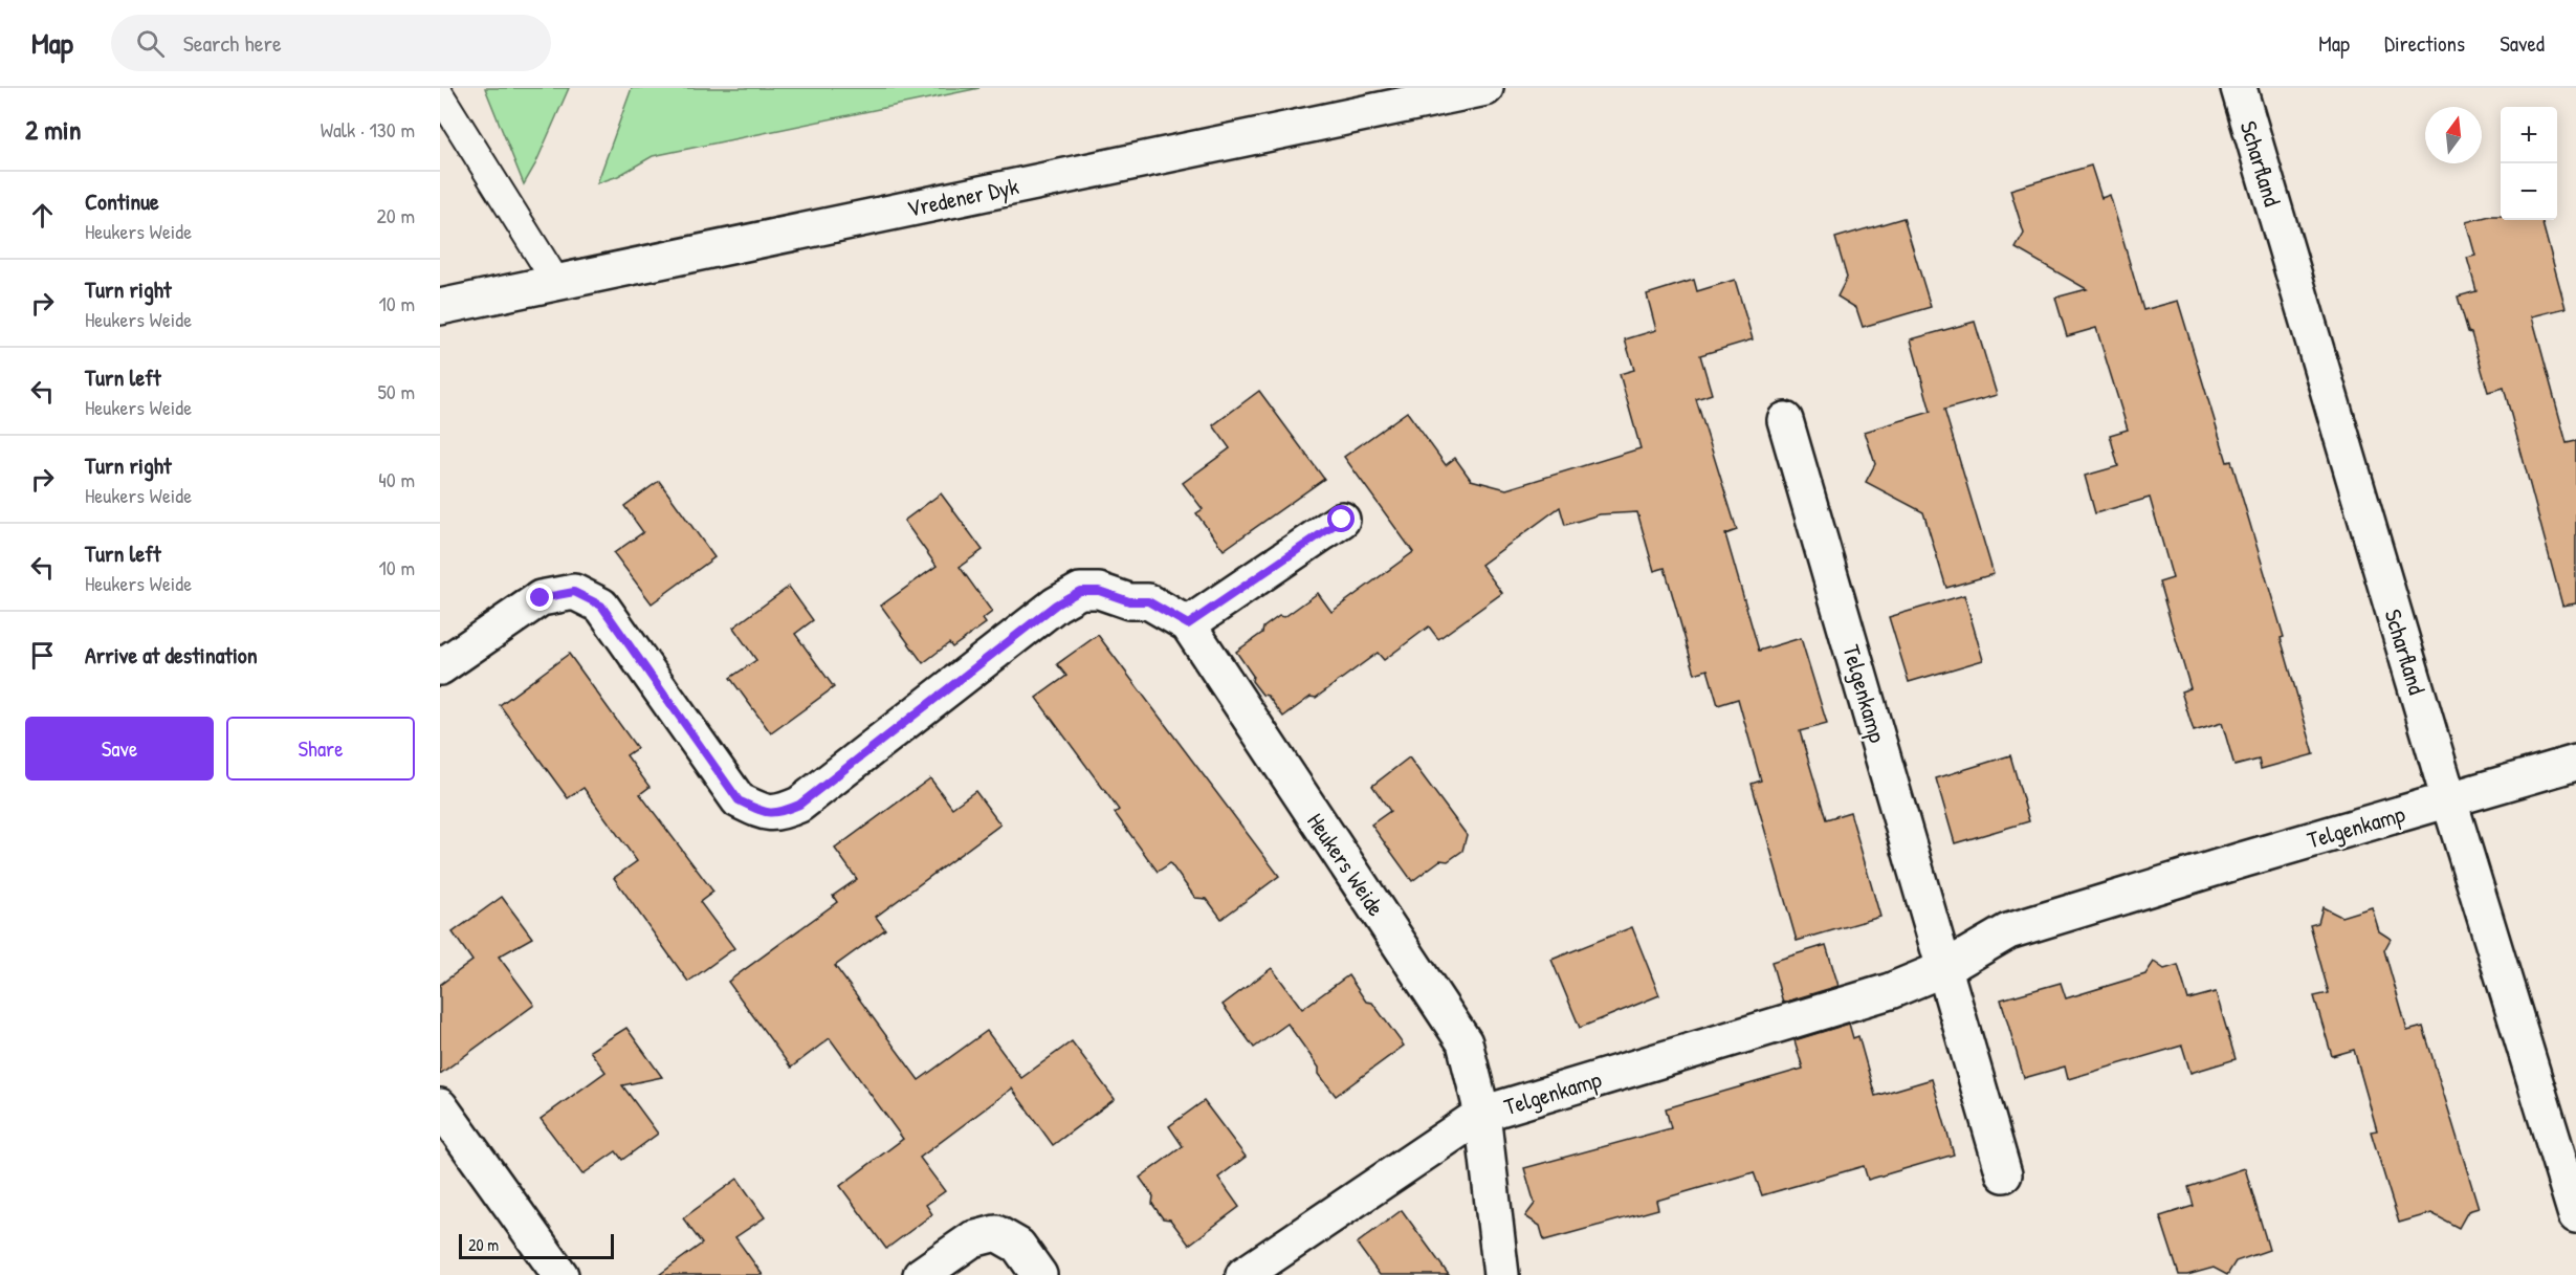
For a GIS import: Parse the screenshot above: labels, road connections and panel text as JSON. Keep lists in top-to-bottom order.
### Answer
{
  "streets": {
    "street": [
      "Scharfland",
      "Vredener Dyk",
      "Telgenkamp",
      "Heukers Weide"
    ]
  },
  "crossings": [
    ["Scharfland", "Telgenkamp"],
    ["Telgenkamp", "Heukers Weide"]
  ],
  "scale_bar": "20 m",
  "north": "top",
  "page": {
    "header": "Map",
    "search": "Search here",
    "nav": ["Map", "Directions", "Saved"],
    "heading": ["2 min", "Walk · 130 m"],
    "map_buttons": ["+", "−"],
    "list": [
      ["Continue", "Heukers Weide", "20 m"],
      ["Turn right", "Heukers Weide", "10 m"],
      ["Turn left", "Heukers Weide", "50 m"],
      ["Turn right", "Heukers Weide", "40 m"],
      ["Turn left", "Heukers Weide", "10 m"],
      "Arrive at destination"
    ],
    "buttons": ["Save", "Share"],
    "scale": "20 m"
  }
}
